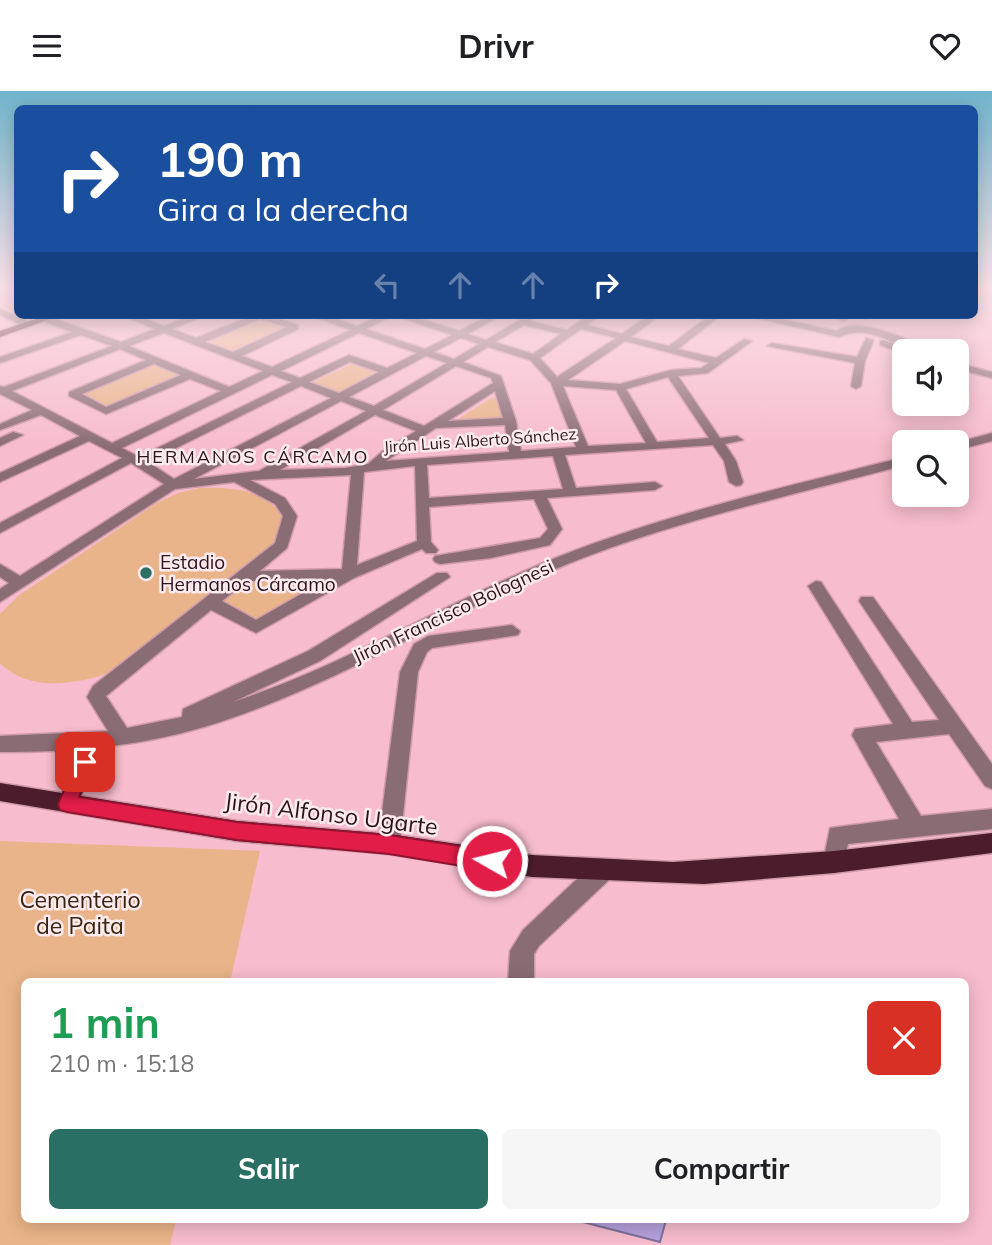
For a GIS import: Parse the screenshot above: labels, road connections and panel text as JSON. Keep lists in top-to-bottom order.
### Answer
{
  "streets": {
    "main road": ["Jirón Alfonso Ugarte"],
    "street": ["Jirón Luis Alberto Sánchez", "Jirón Francisco Bolognesi"]
  },
  "districts": ["HERMANOS CÁRCAMO"],
  "parks": ["Cementerio de Paita"],
  "places": ["Estadio Hermanos Cárcamo"],
  "page": {
    "header": "Drivr",
    "turn": ["190 m", "Gira a la derecha"],
    "heading": ["1 min", "210 m · 15:18"],
    "buttons": ["Salir", "Compartir"]
  }
}
